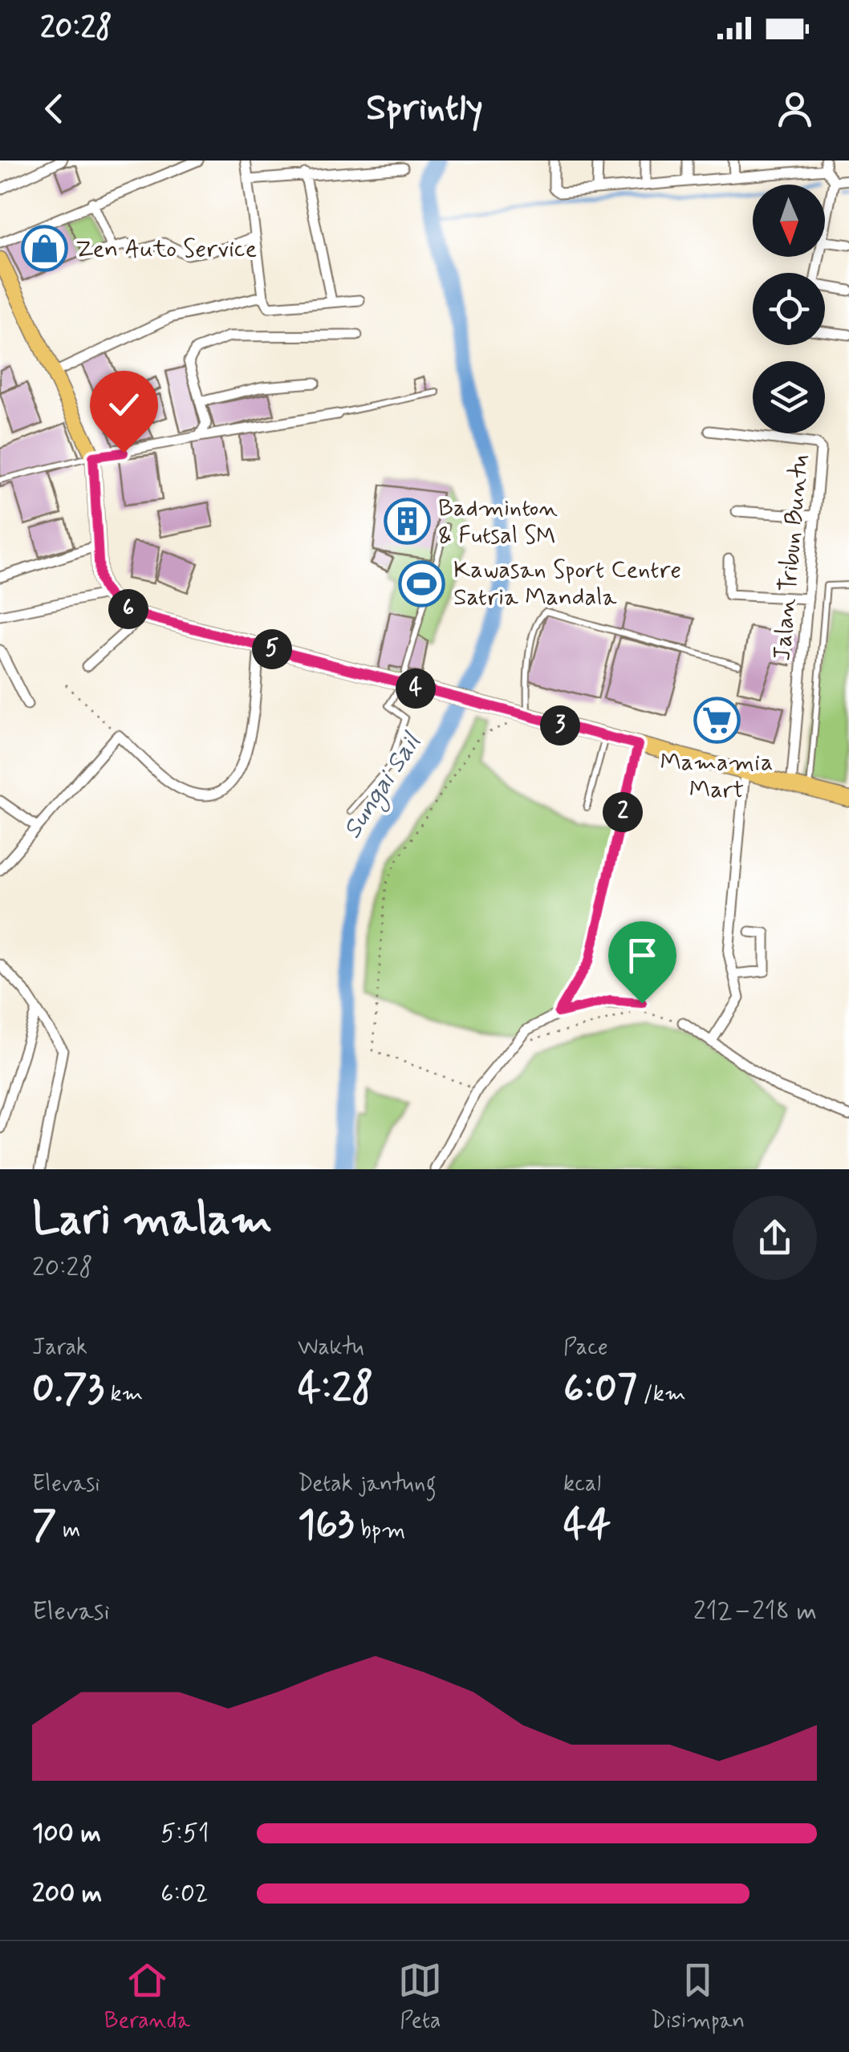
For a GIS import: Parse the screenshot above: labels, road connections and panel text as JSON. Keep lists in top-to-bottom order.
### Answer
{
  "streets": {
    "street": ["Jalan Tribun Buntu"]
  },
  "water": ["Sungai Sail"],
  "places": {
    "shop": ["Zen Auto Service"],
    "building": ["Badminton & Futsal SM"],
    "sports": ["Kawasan Sport Centre Satria Mandala"],
    "supermarket": ["Mamamia Mart"]
  },
  "north": "bottom",
  "page": {
    "status": "20:28",
    "header": "Sprintly",
    "pins": [
      "6",
      "5",
      "4",
      "3",
      "2"
    ],
    "heading": ["Lari malam", "20:28"],
    "stats": [
      ["Jarak", "0.73 km"],
      ["Waktu", "4:28"],
      ["Pace", "6:07 /km"],
      ["Elevasi", "7 m"],
      ["Detak jantung", "163 bpm"],
      ["kcal", "44"]
    ],
    "chart": ["Elevasi", "212–218 m"],
    "list": [
      {
        "name": "100 m",
        "note": "5:51"
      },
      {
        "name": "200 m",
        "note": "6:02"
      }
    ],
    "tabs": ["Beranda", "Peta", "Disimpan"]
  }
}
